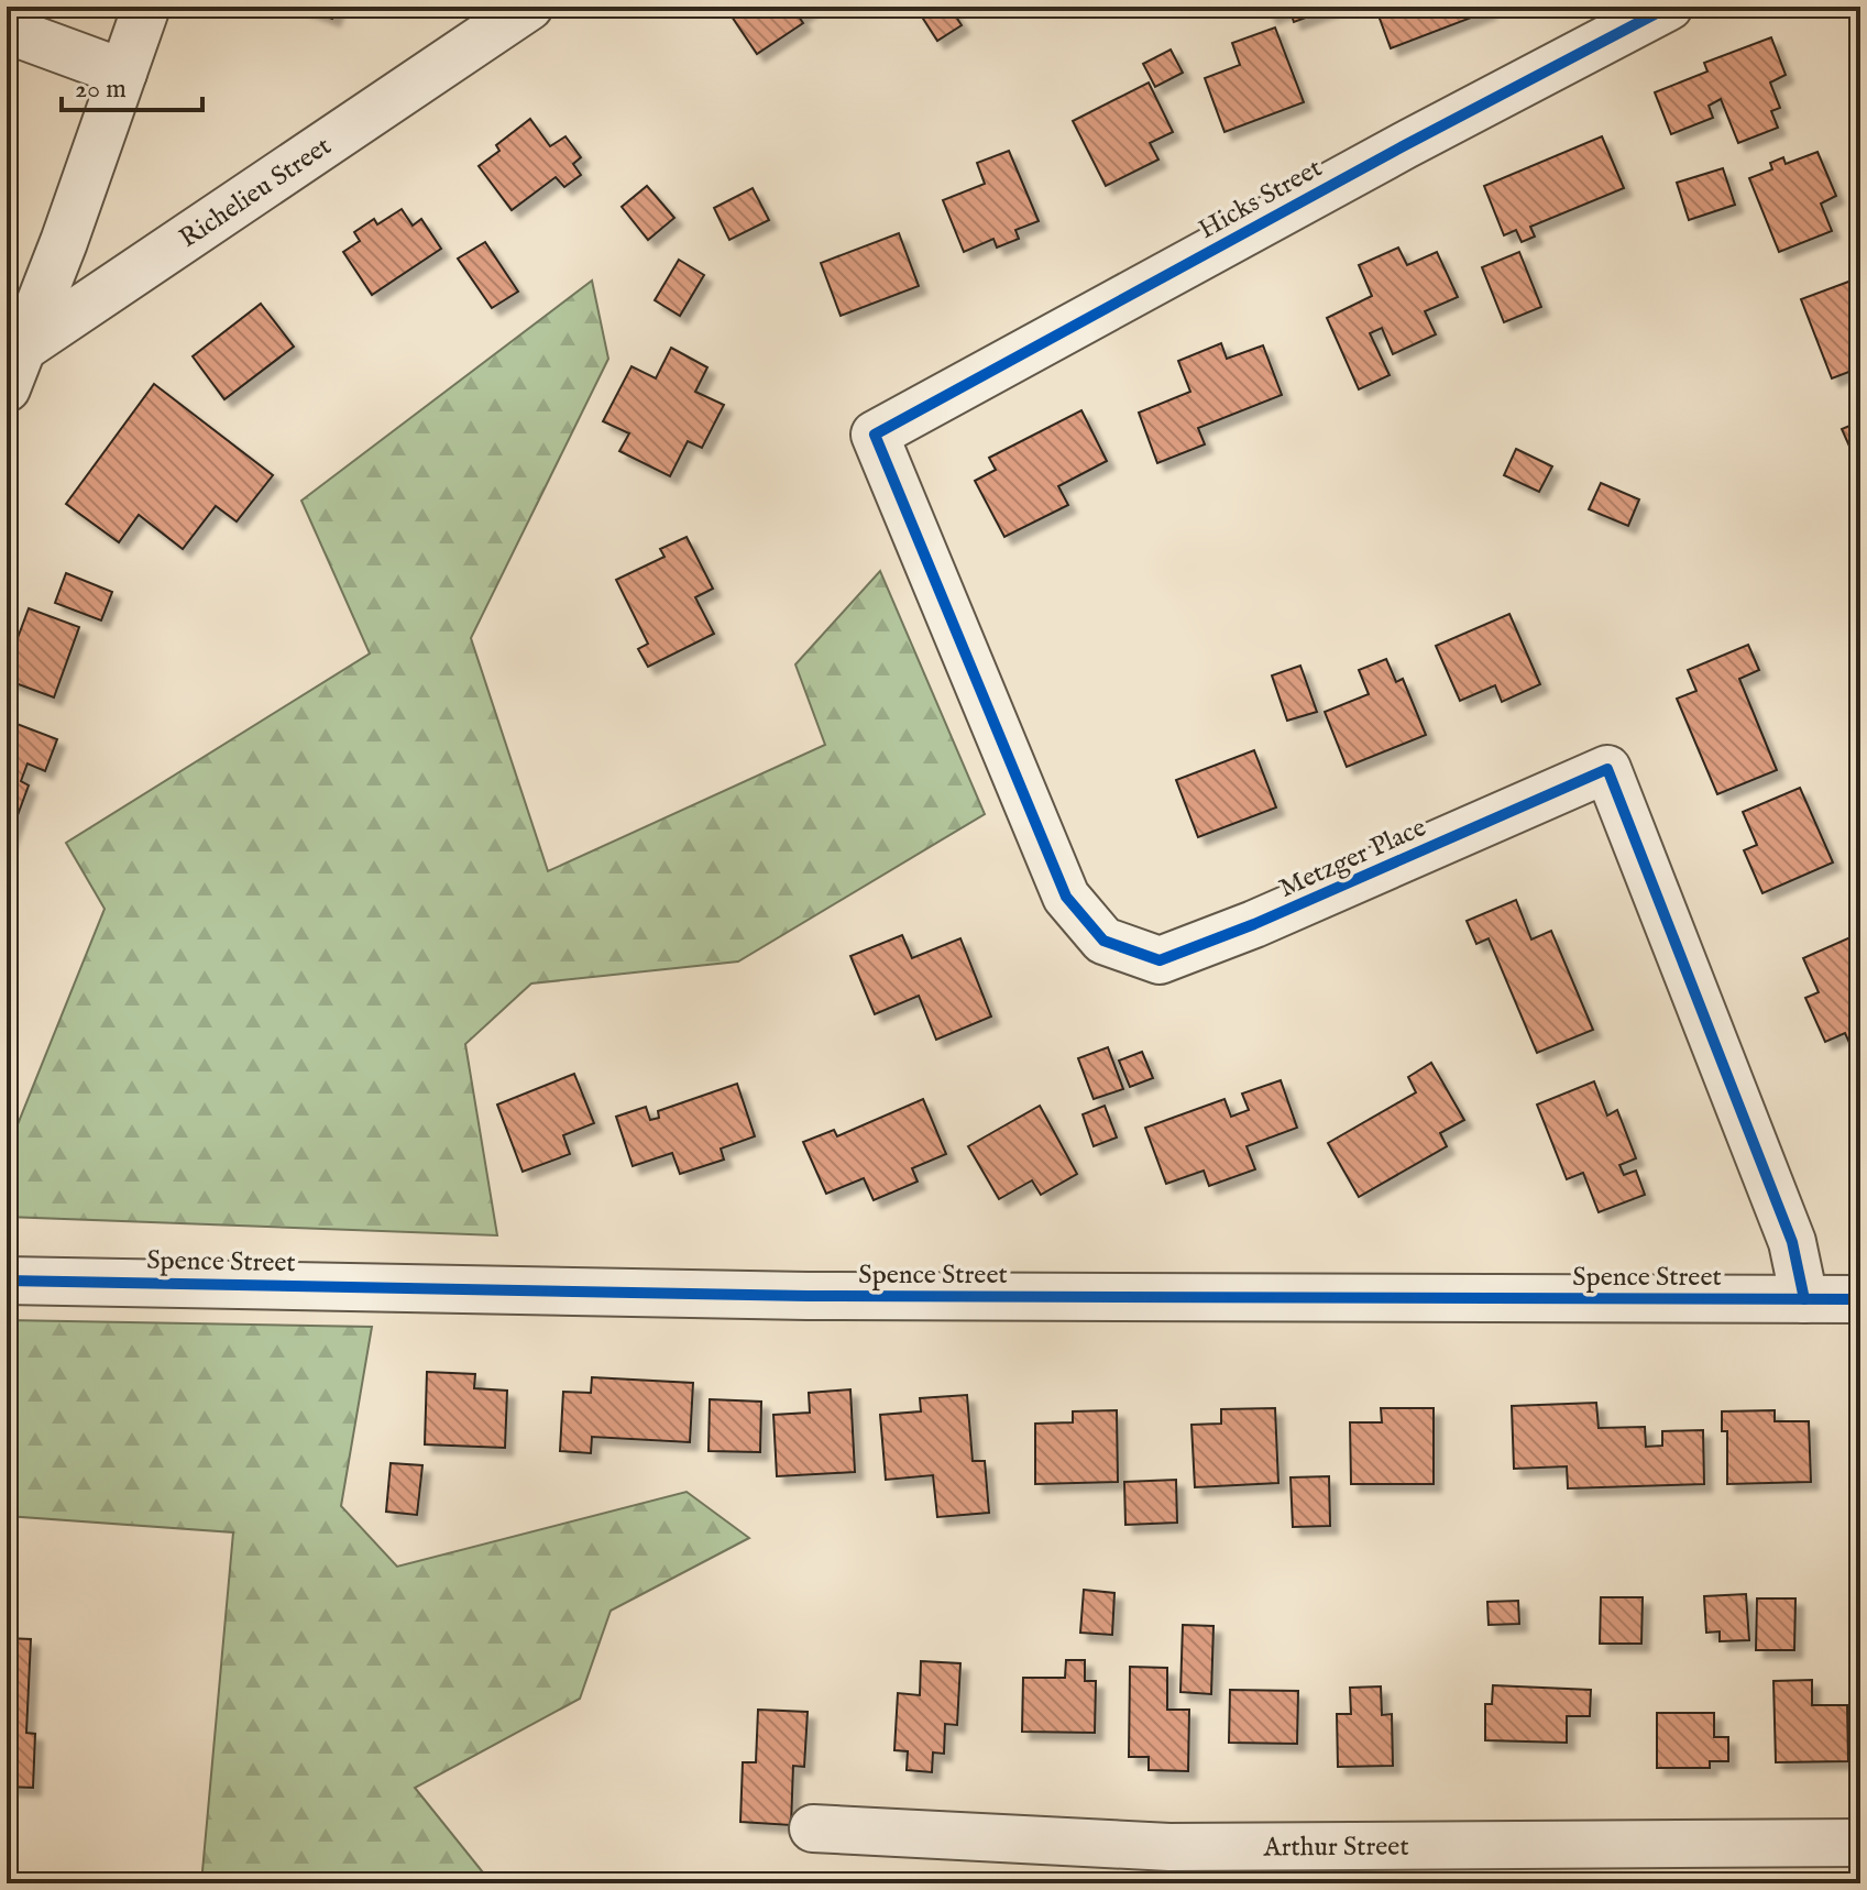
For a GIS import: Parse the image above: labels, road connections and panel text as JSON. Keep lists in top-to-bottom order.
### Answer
{
  "streets": {
    "street": [
      "Richelieu Street",
      "Hicks Street",
      "Metzger Place",
      "Spence Street",
      "Arthur Street"
    ]
  },
  "crossings": [
    ["Hicks Street", "Metzger Place"],
    ["Metzger Place", "Spence Street"]
  ],
  "scale_bar": "20 m"
}
